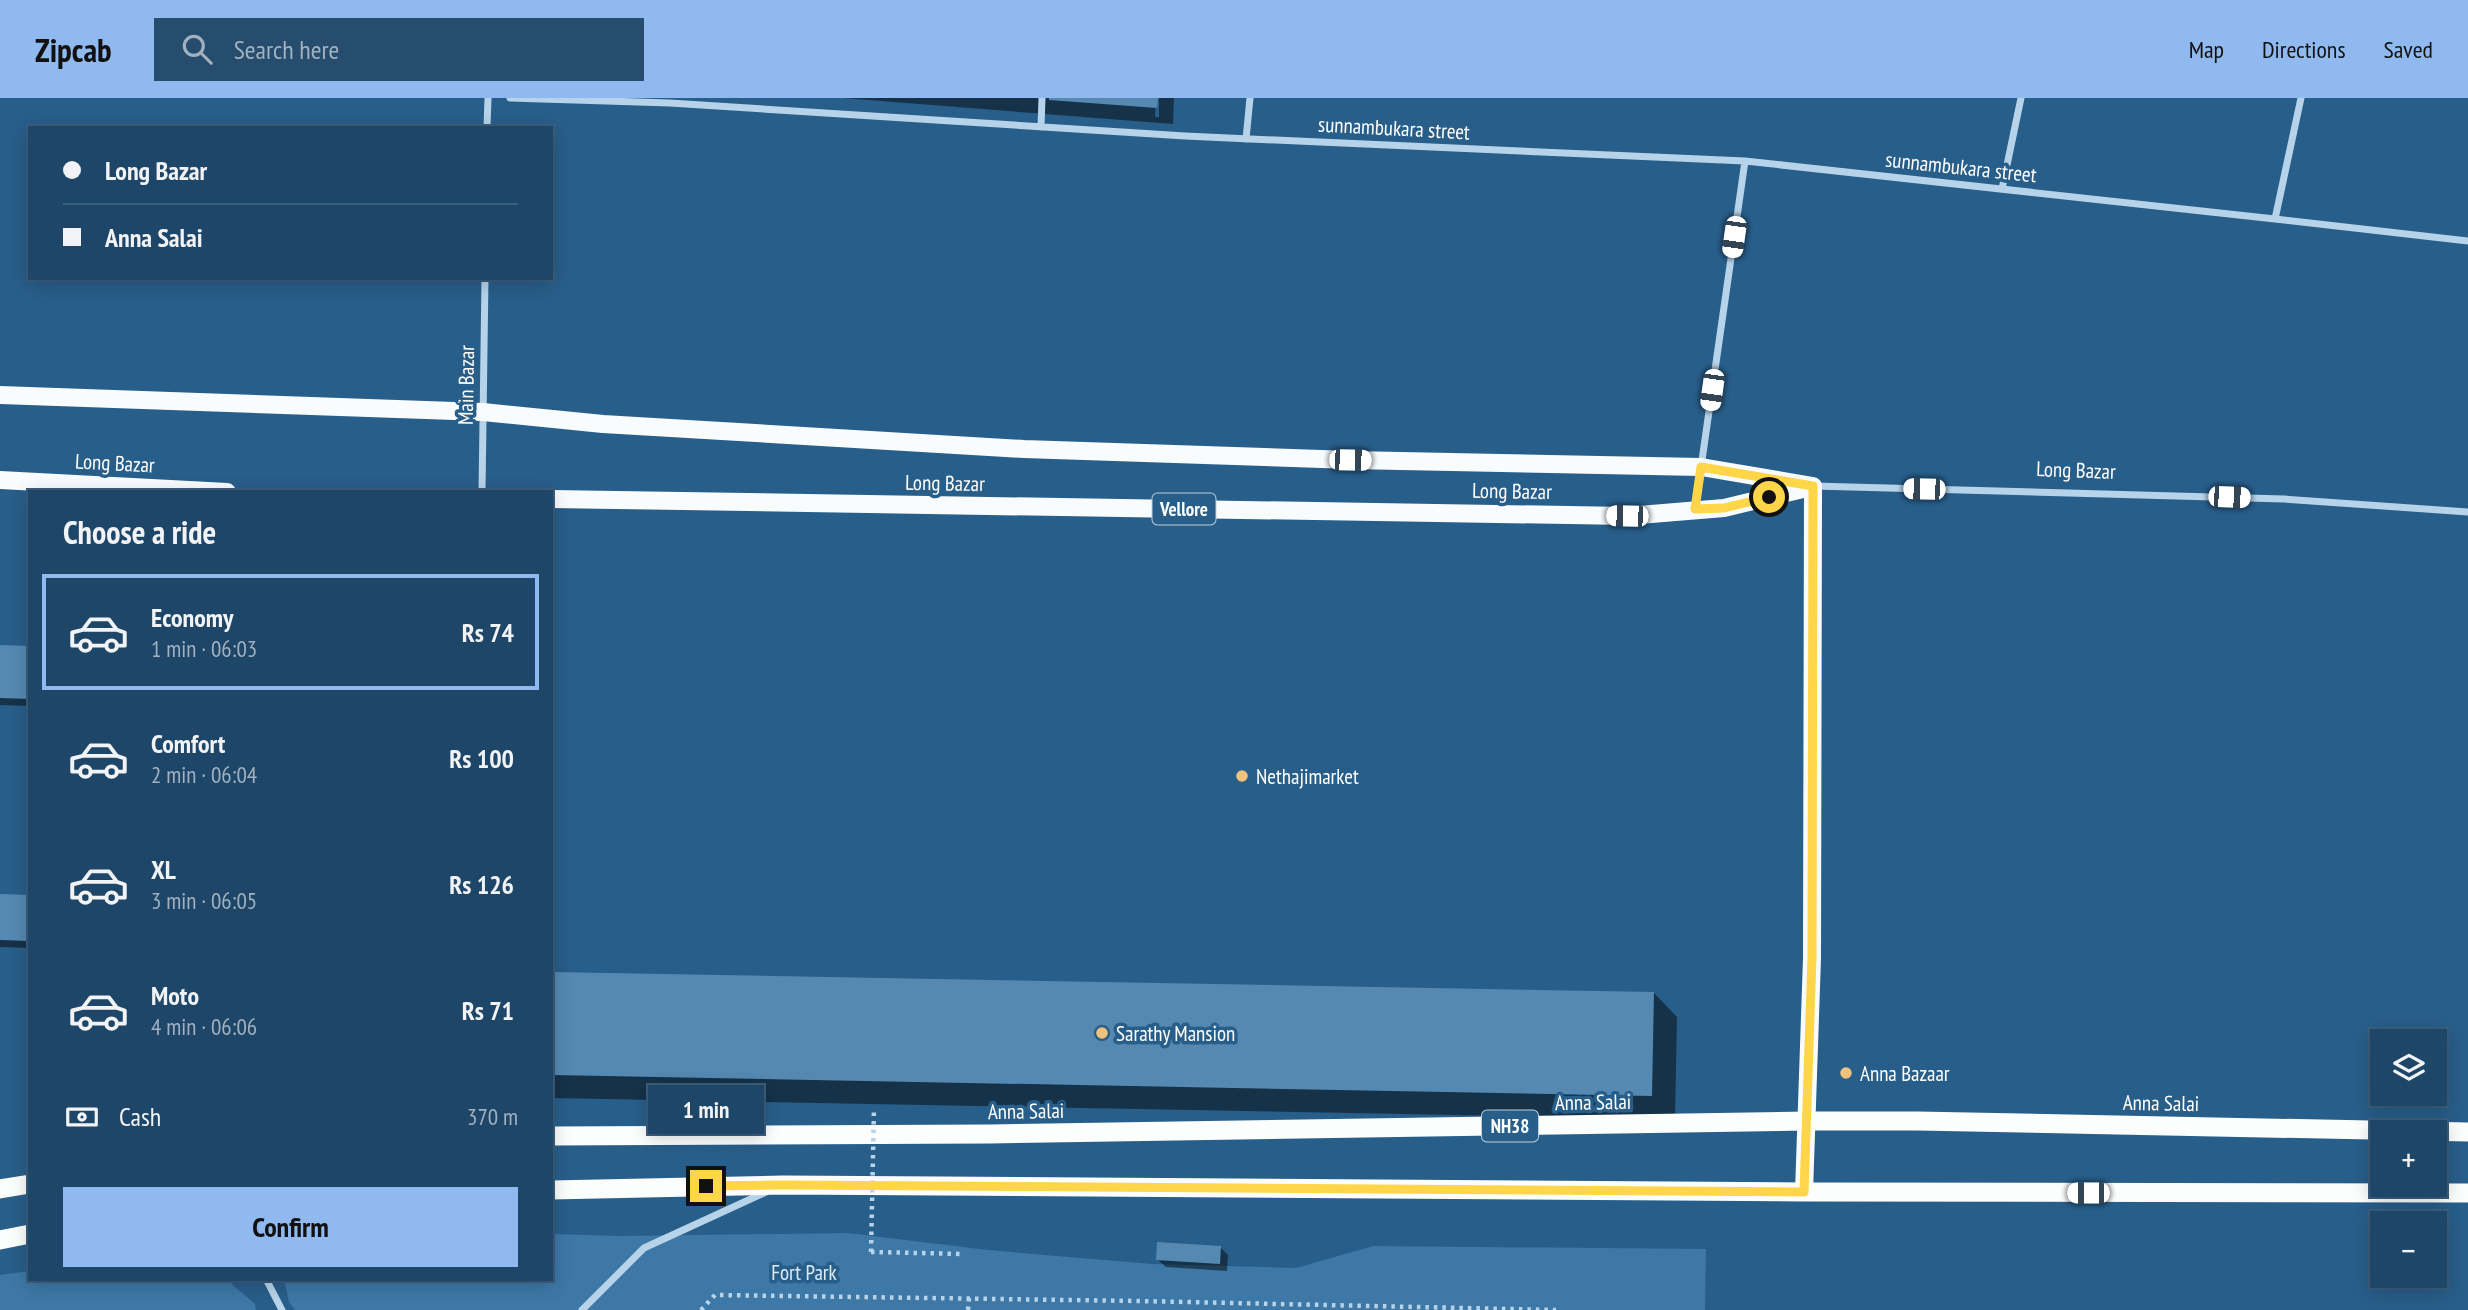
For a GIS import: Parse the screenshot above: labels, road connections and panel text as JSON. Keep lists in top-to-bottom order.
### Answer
{
  "streets": {
    "highway": ["Anna Salai", "NH38"],
    "main road": ["Long Bazar", "Vellore"],
    "street": ["sunnambukara street", "Main Bazar"]
  },
  "parks": ["Fort Park"],
  "places": ["Nethajimarket", "Sarathy Mansion", "Anna Bazaar"],
  "page": {
    "header": "Zipcab",
    "search": "Search here",
    "nav": ["Map", "Directions", "Saved"],
    "banner": ["Long Bazar", "Anna Salai"],
    "heading": "Choose a ride",
    "list": [
      {
        "name": "Economy",
        "note": "1 min · 06:03",
        "value": "Rs 74"
      },
      {
        "name": "Comfort",
        "note": "2 min · 06:04",
        "value": "Rs 100"
      },
      {
        "name": "XL",
        "note": "3 min · 06:05",
        "value": "Rs 126"
      },
      {
        "name": "Moto",
        "note": "4 min · 06:06",
        "value": "Rs 71"
      }
    ],
    "map_buttons": ["+", "−"],
    "pay": ["Cash", "370 m"],
    "bubble": "1 min",
    "buttons": "Confirm"
  }
}
